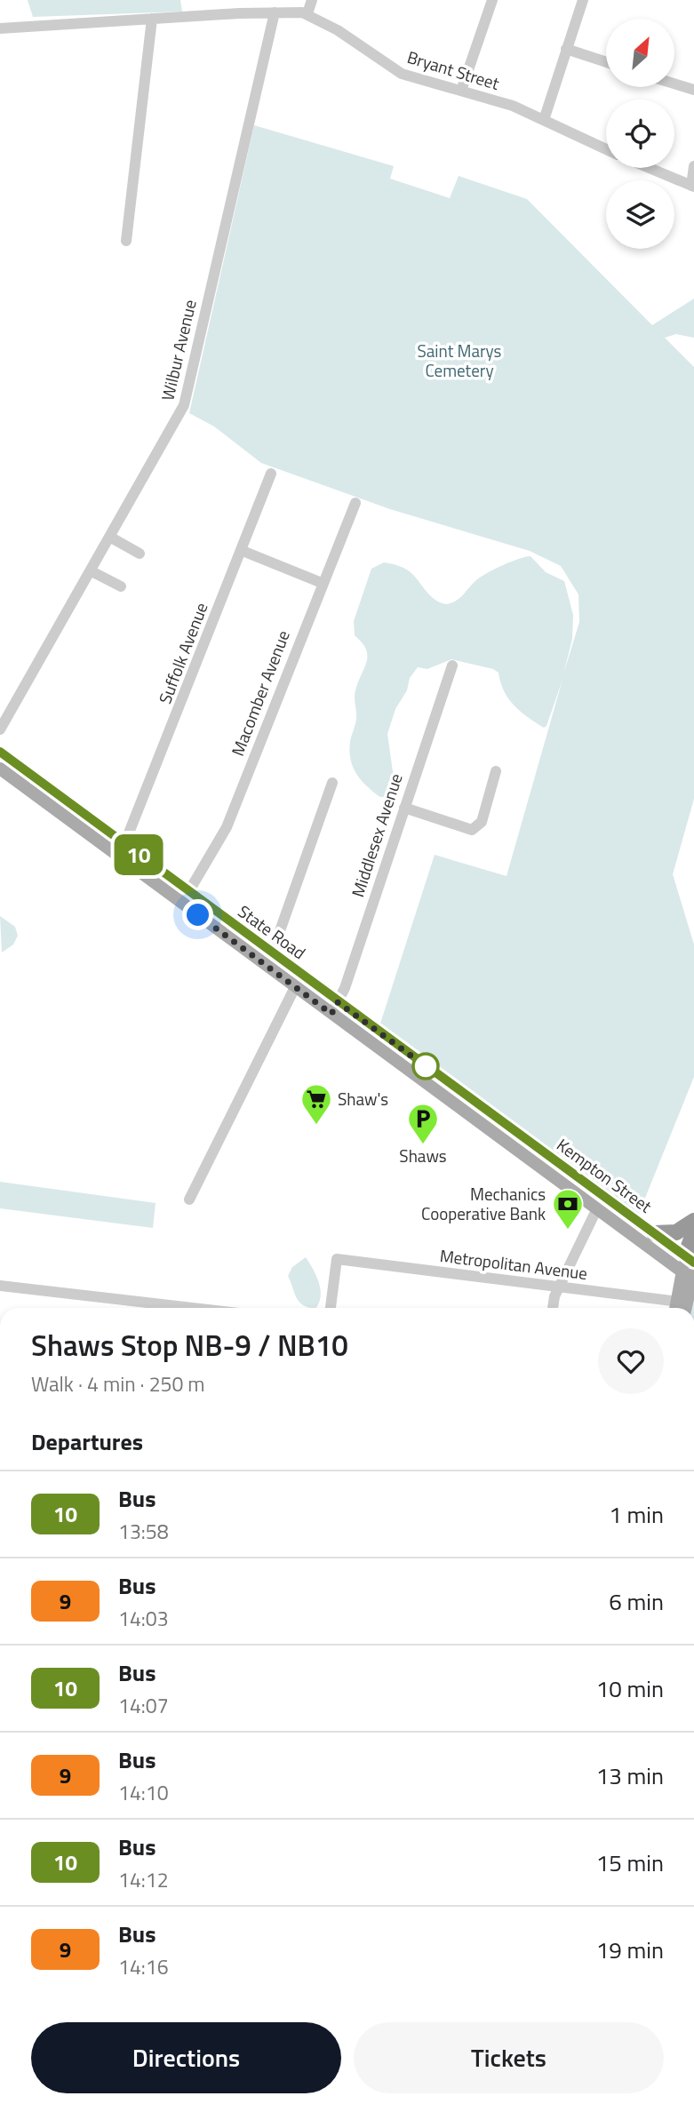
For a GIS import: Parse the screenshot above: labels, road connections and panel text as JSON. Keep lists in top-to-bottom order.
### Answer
{
  "streets": {
    "main road": ["State Road", "Kempton Street"],
    "street": [
      "Bryant Street",
      "Wilbur Avenue",
      "Suffolk Avenue",
      "Macomber Avenue",
      "Middlesex Avenue",
      "Metropolitan Avenue"
    ]
  },
  "crossings": [
    ["Bryant Street", "Wilbur Avenue"],
    ["Suffolk Avenue", "State Road"],
    ["Macomber Avenue", "State Road"],
    ["Middlesex Avenue", "State Road"],
    ["State Road", "Kempton Street"]
  ],
  "parks": ["Saint Marys Cemetery"],
  "places": {
    "supermarket": ["Shaw's"],
    "parking": ["Shaws"],
    "bank": ["Mechanics Cooperative Bank"]
  },
  "lines": ["bus line 10"],
  "north": "top right",
  "page": {
    "on_map": "10",
    "heading": [
      ["Shaws Stop NB-9 / NB10", "Walk · 4 min · 250 m"],
      "Departures"
    ],
    "list": [
      {
        "mark": "10",
        "name": "Bus",
        "note": "13:58",
        "value": "1 min"
      },
      {
        "mark": "9",
        "name": "Bus",
        "note": "14:03",
        "value": "6 min"
      },
      {
        "mark": "10",
        "name": "Bus",
        "note": "14:07",
        "value": "10 min"
      },
      {
        "mark": "9",
        "name": "Bus",
        "note": "14:10",
        "value": "13 min"
      },
      {
        "mark": "10",
        "name": "Bus",
        "note": "14:12",
        "value": "15 min"
      },
      {
        "mark": "9",
        "name": "Bus",
        "note": "14:16",
        "value": "19 min"
      }
    ],
    "buttons": ["Directions", "Tickets"]
  }
}
